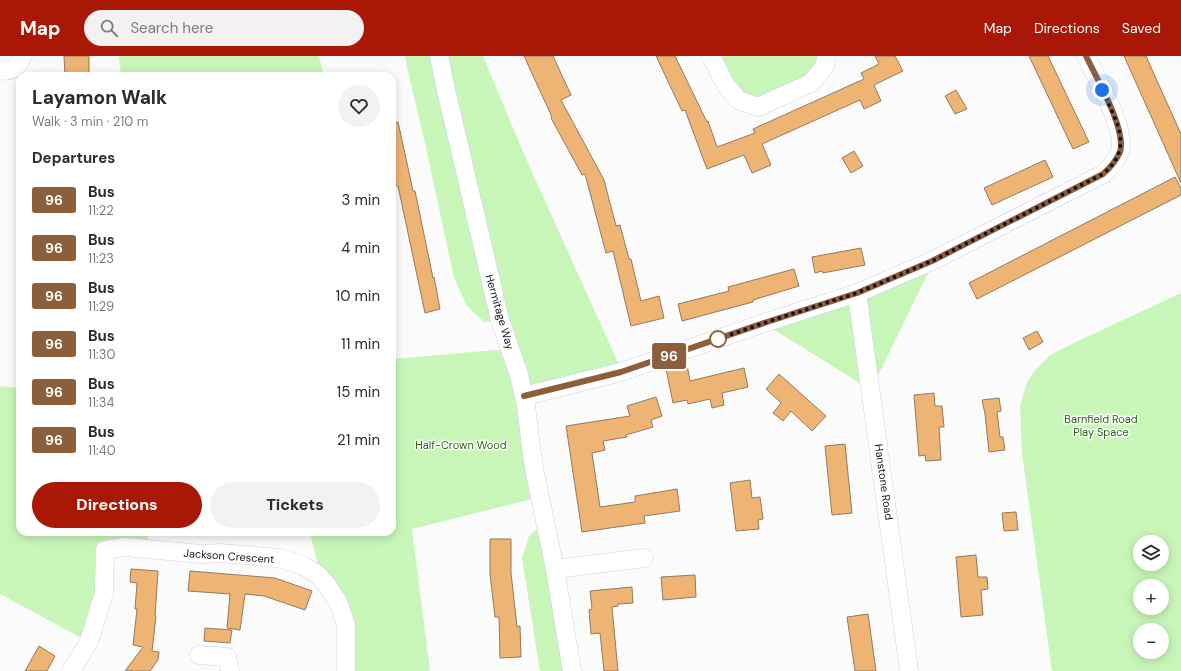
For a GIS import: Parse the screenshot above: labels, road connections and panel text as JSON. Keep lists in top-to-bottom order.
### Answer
{
  "streets": {
    "street": ["Hermitage Way", "Hanstone Road", "Jackson Crescent"]
  },
  "parks": ["Barnfield Road Play Space", "Half-Crown Wood"],
  "lines": ["bus line 96"],
  "page": {
    "header": "Map",
    "search": "Search here",
    "nav": ["Map", "Directions", "Saved"],
    "on_map": "96",
    "heading": [
      ["Layamon Walk", "Walk · 3 min · 210 m"],
      "Departures"
    ],
    "list": [
      {
        "mark": "96",
        "name": "Bus",
        "note": "11:22",
        "value": "3 min"
      },
      {
        "mark": "96",
        "name": "Bus",
        "note": "11:23",
        "value": "4 min"
      },
      {
        "mark": "96",
        "name": "Bus",
        "note": "11:29",
        "value": "10 min"
      },
      {
        "mark": "96",
        "name": "Bus",
        "note": "11:30",
        "value": "11 min"
      },
      {
        "mark": "96",
        "name": "Bus",
        "note": "11:34",
        "value": "15 min"
      },
      {
        "mark": "96",
        "name": "Bus",
        "note": "11:40",
        "value": "21 min"
      }
    ],
    "buttons": ["Directions", "Tickets"],
    "map_buttons": ["+", "−"]
  }
}
